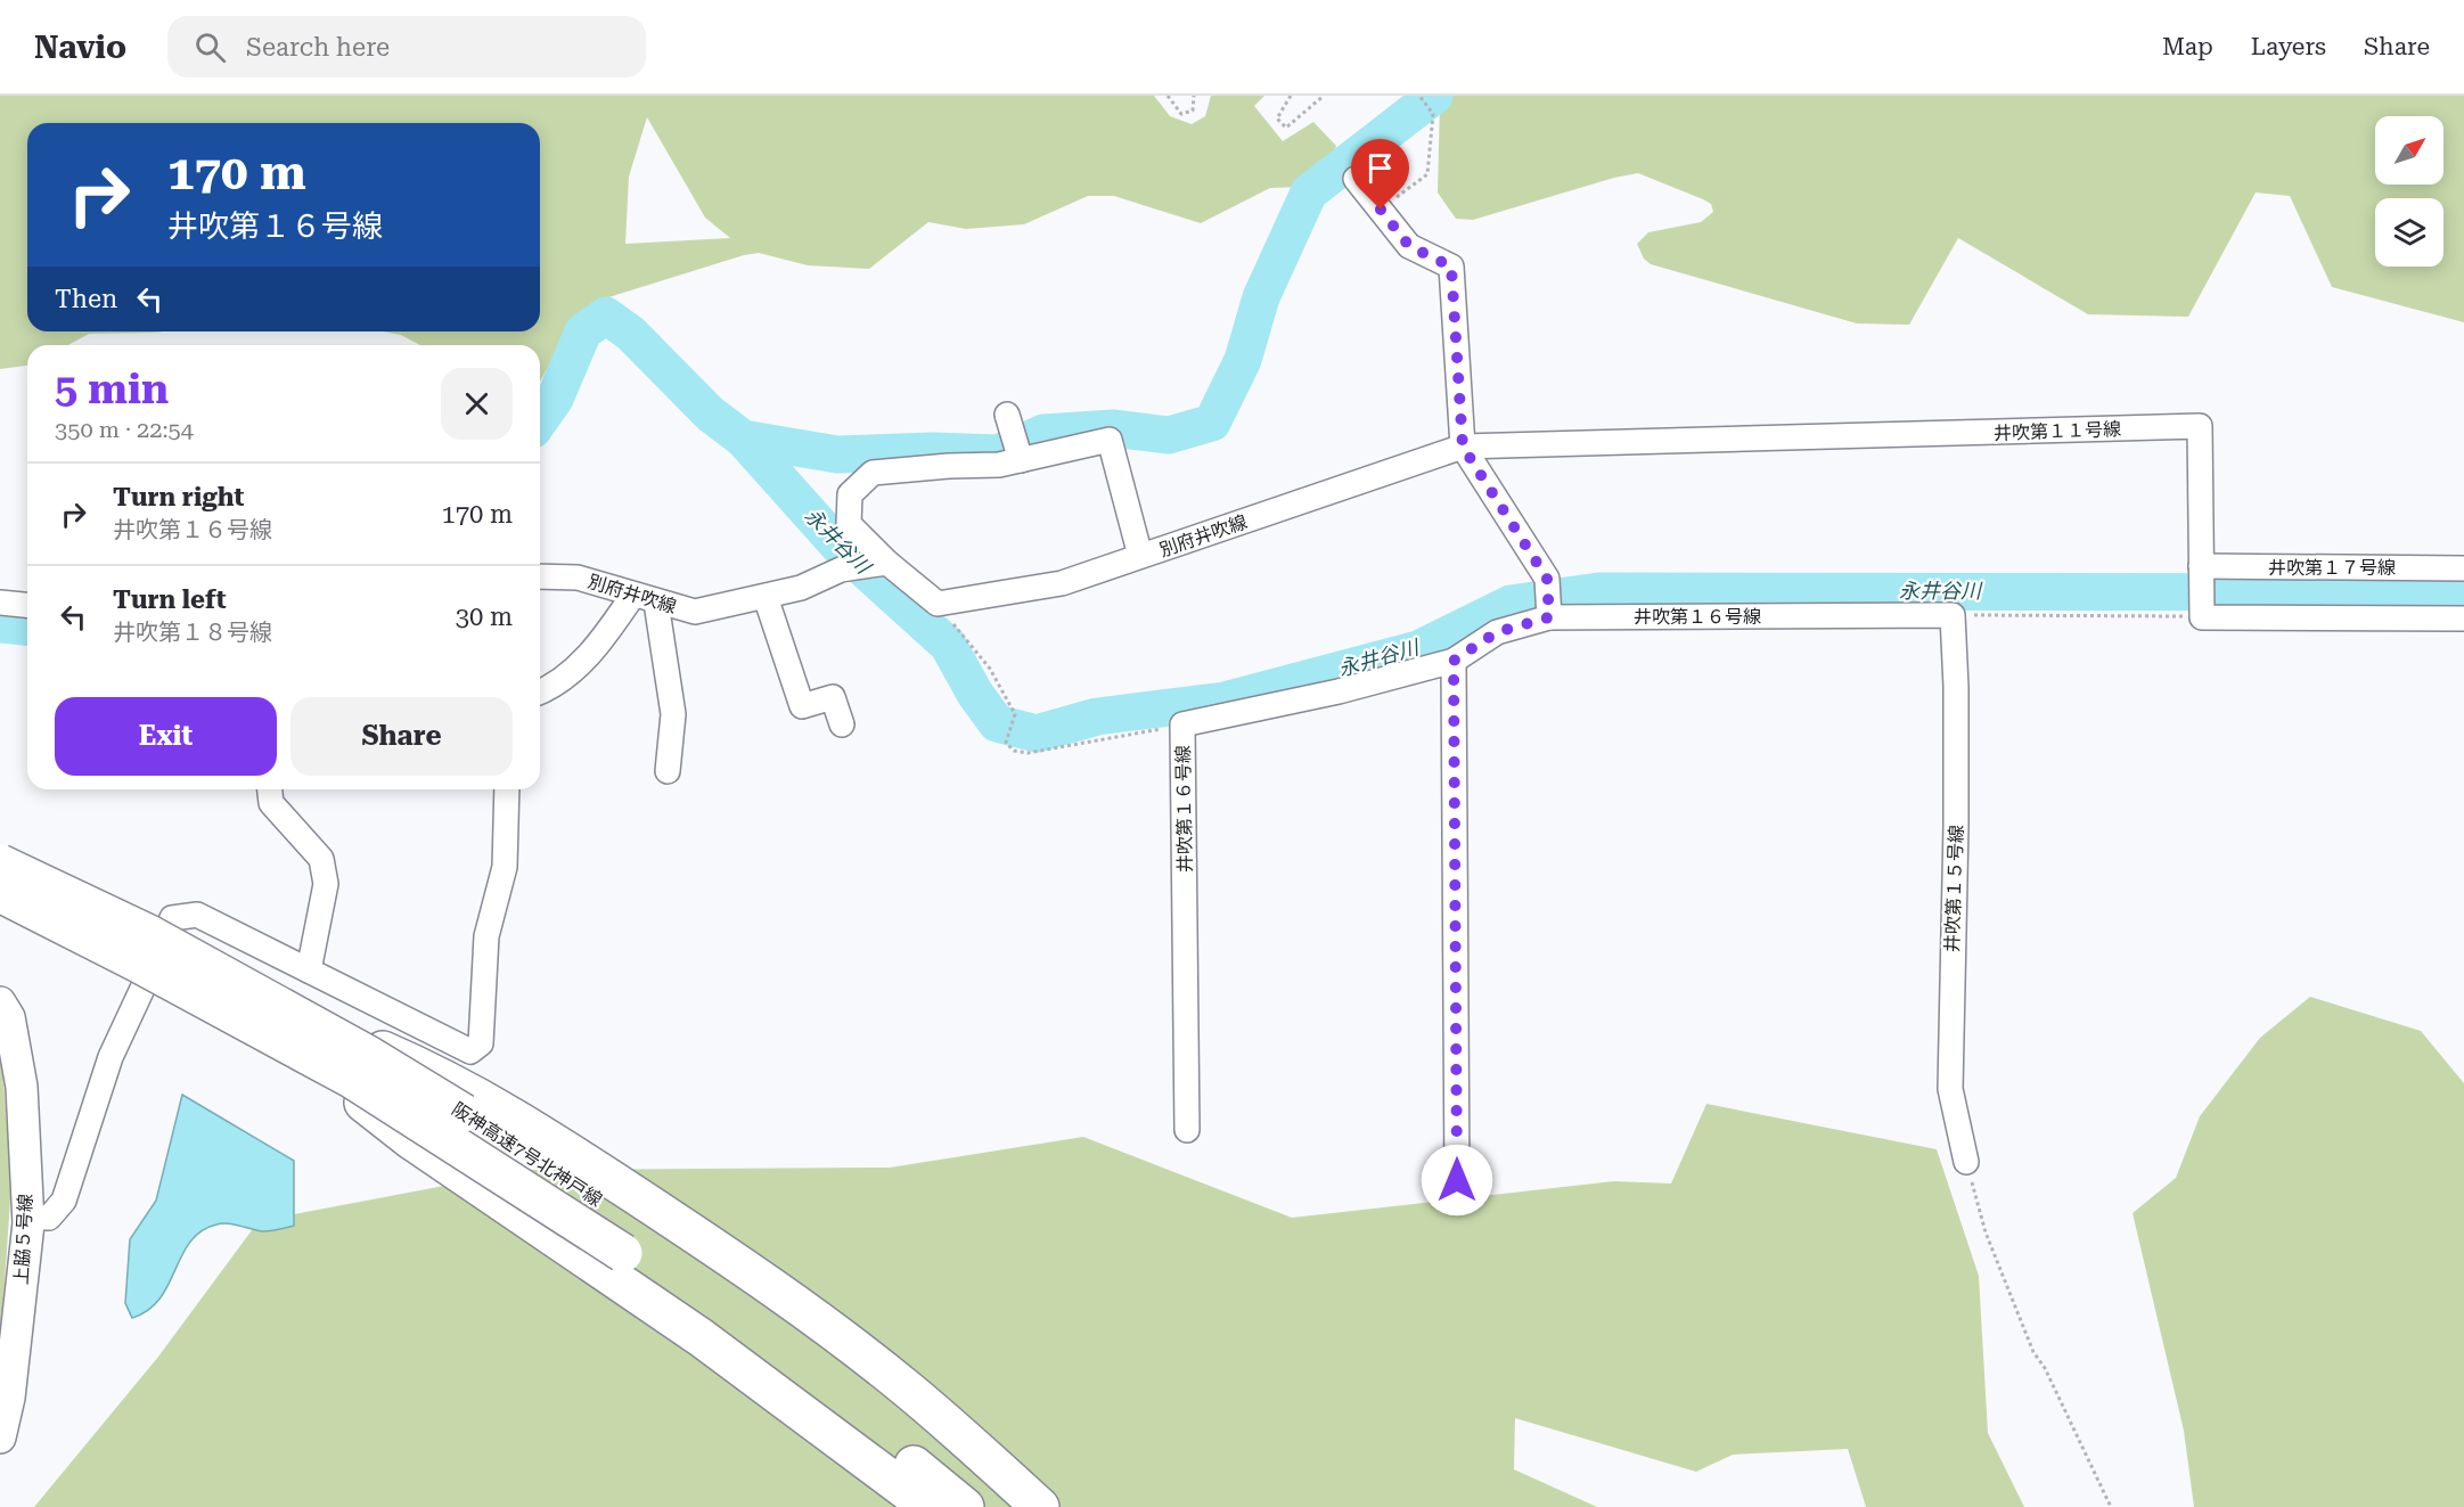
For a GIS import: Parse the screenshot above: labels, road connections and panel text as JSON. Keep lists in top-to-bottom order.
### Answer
{
  "streets": {
    "highway": ["阪神高速7号北神戸線"],
    "street": [
      "井吹第１１号線",
      "別府井吹線",
      "井吹第１７号線",
      "井吹第１６号線",
      "井吹第１５号線",
      "上脇５号線"
    ]
  },
  "crossings": [
    ["井吹第１１号線", "別府井吹線"],
    ["井吹第１１号線", "井吹第１７号線"],
    ["井吹第１６号線", "井吹第１５号線"]
  ],
  "water": ["永井谷川"],
  "north": "top right",
  "page": {
    "header": "Navio",
    "search": "Search here",
    "nav": ["Map", "Layers", "Share"],
    "turn": ["170 m", "井吹第１６号線"],
    "then": "Then",
    "heading": ["5 min", "350 m · 22:54"],
    "list": [
      {
        "name": "Turn right",
        "note": "井吹第１６号線",
        "value": "170 m"
      },
      {
        "name": "Turn left",
        "note": "井吹第１８号線",
        "value": "30 m"
      }
    ],
    "buttons": ["Exit", "Share"]
  }
}
